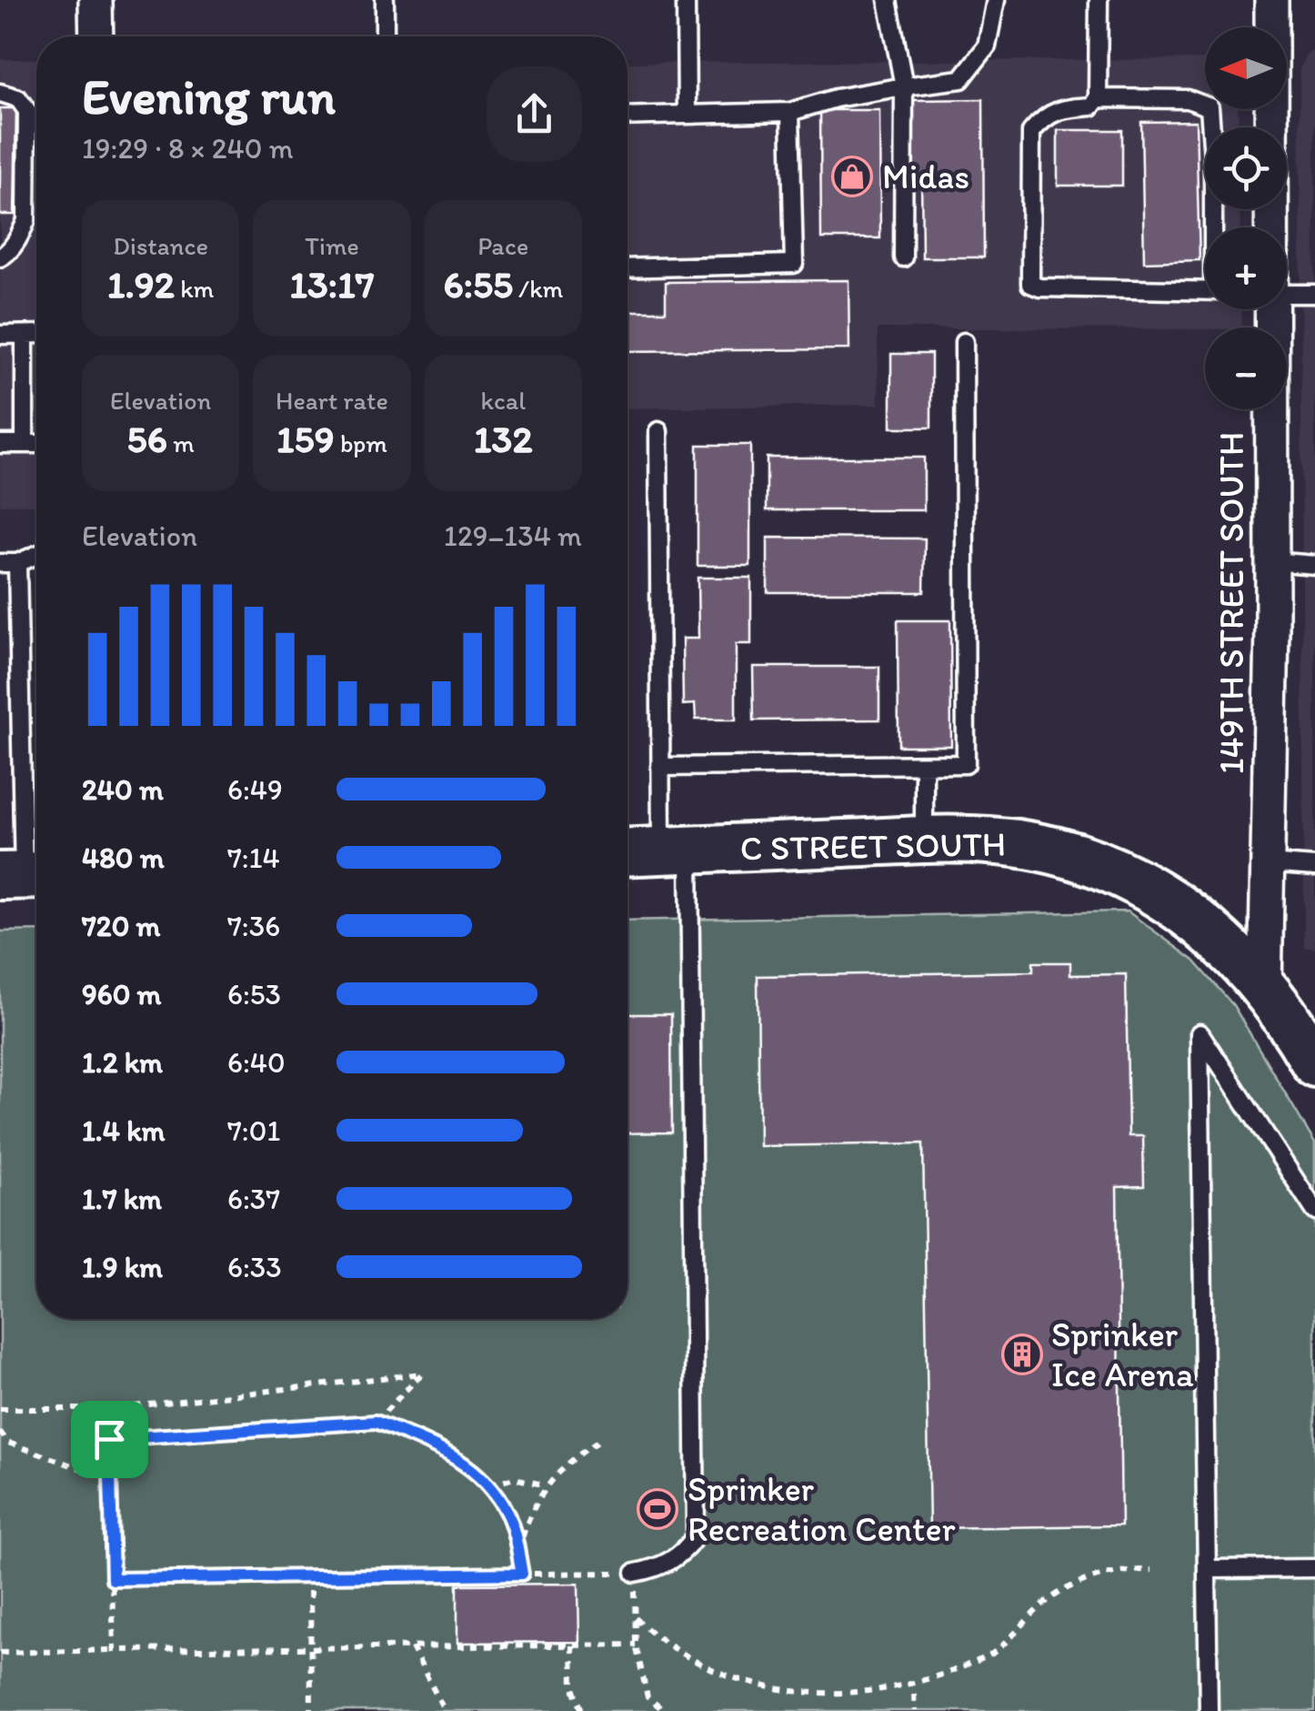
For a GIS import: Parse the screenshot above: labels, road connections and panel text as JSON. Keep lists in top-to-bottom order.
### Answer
{
  "streets": {
    "street": ["149TH STREET SOUTH", "C STREET SOUTH"]
  },
  "crossings": [
    ["149TH STREET SOUTH", "C STREET SOUTH"]
  ],
  "places": {
    "shop": ["Midas"],
    "building": ["Sprinker Ice Arena"],
    "sports": ["Sprinker Recreation Center"]
  },
  "north": "left",
  "page": {
    "map_buttons": ["+", "−"],
    "heading": ["Evening run", "19:29 · 8 × 240 m"],
    "stats": [
      ["Distance", "1.92 km"],
      ["Time", "13:17"],
      ["Pace", "6:55 /km"],
      ["Elevation", "56 m"],
      ["Heart rate", "159 bpm"],
      ["kcal", "132"]
    ],
    "chart": ["Elevation", "129–134 m"],
    "list": [
      {
        "name": "240 m",
        "note": "6:49"
      },
      {
        "name": "480 m",
        "note": "7:14"
      },
      {
        "name": "720 m",
        "note": "7:36"
      },
      {
        "name": "960 m",
        "note": "6:53"
      },
      {
        "name": "1.2 km",
        "note": "6:40"
      },
      {
        "name": "1.4 km",
        "note": "7:01"
      },
      {
        "name": "1.7 km",
        "note": "6:37"
      },
      {
        "name": "1.9 km",
        "note": "6:33"
      }
    ]
  }
}
